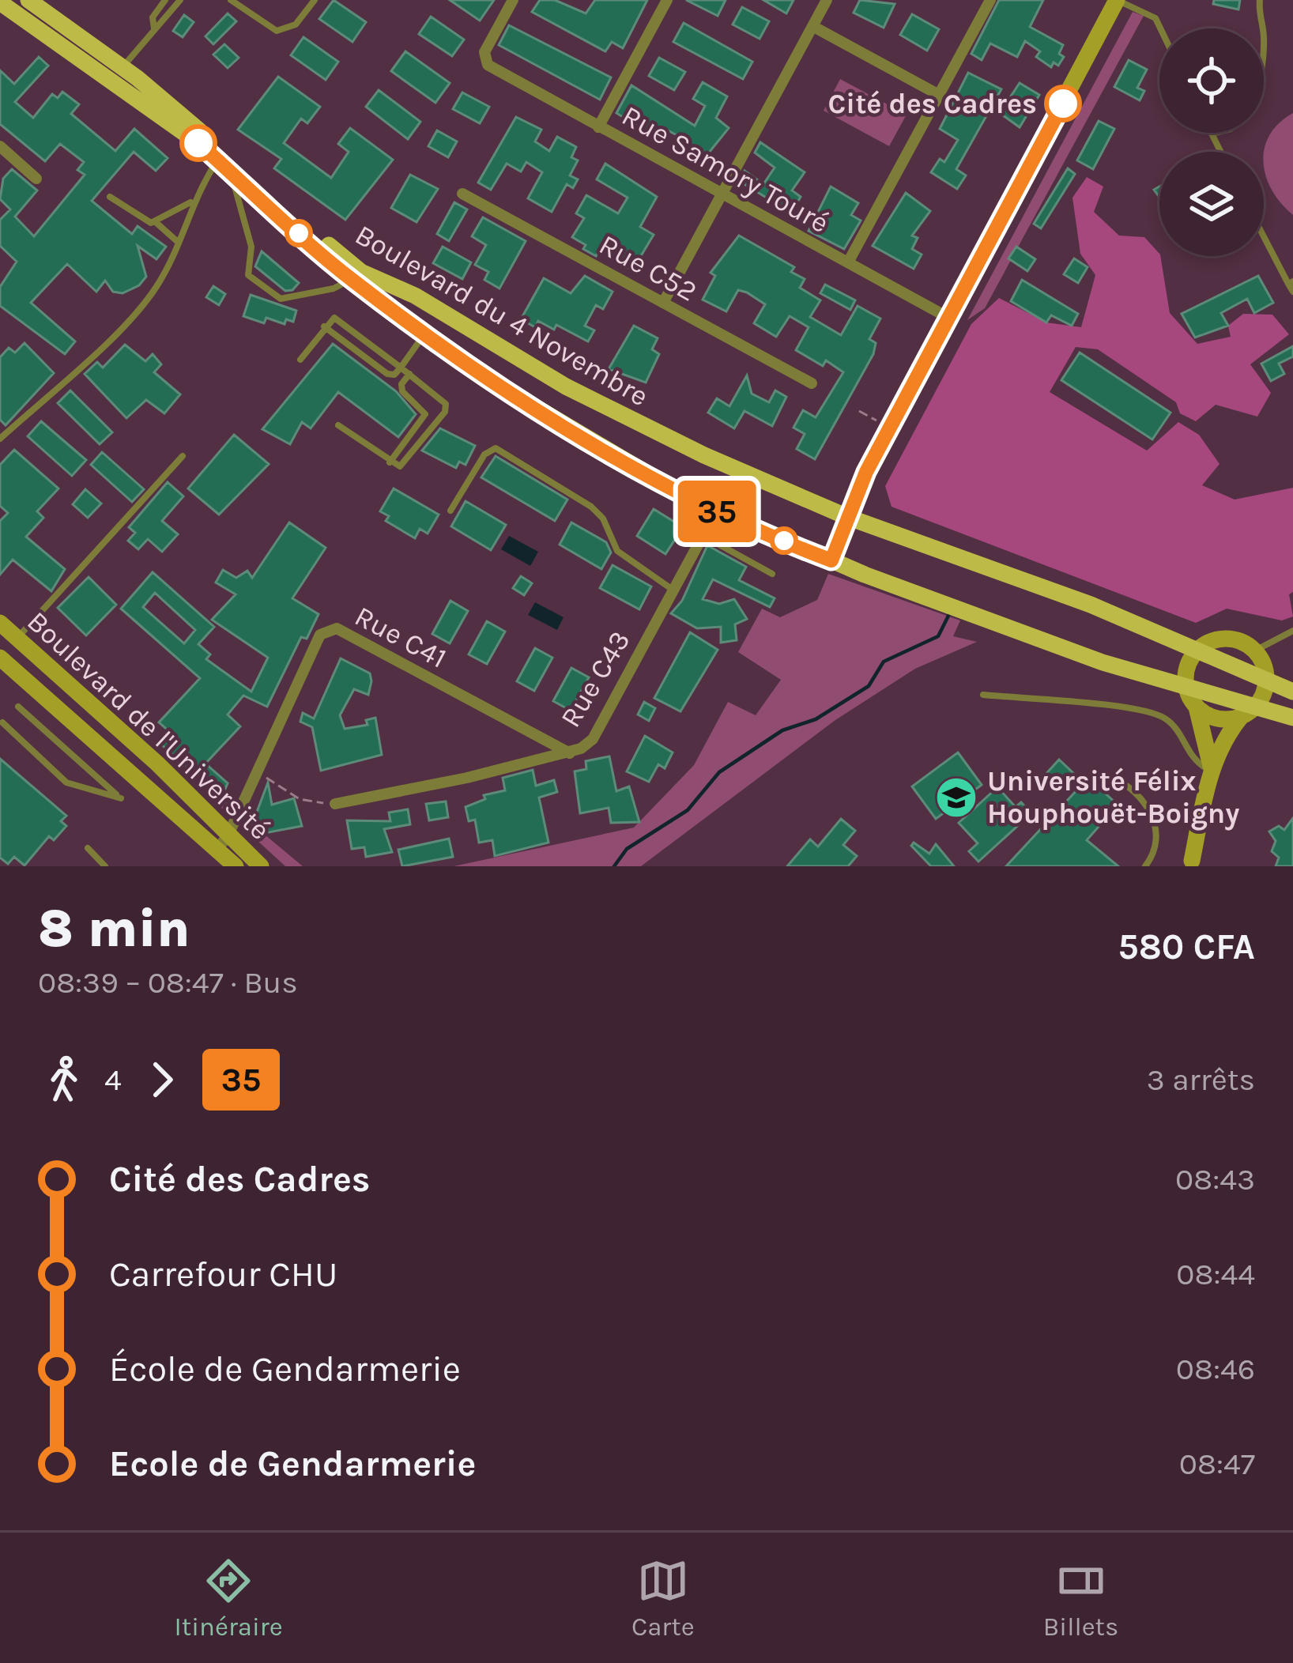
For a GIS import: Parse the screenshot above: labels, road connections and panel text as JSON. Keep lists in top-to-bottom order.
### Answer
{
  "streets": {
    "main road": ["Boulevard du 4 Novembre"],
    "street": [
      "Rue Samory Touré",
      "Rue C52",
      "Rue C41",
      "Rue C43",
      "Boulevard de l'Université"
    ]
  },
  "crossings": [
    ["Boulevard du 4 Novembre", "Rue C43"],
    ["Rue C41", "Rue C43"],
    ["Rue C41", "Boulevard de l'Université"]
  ],
  "places": {
    "other": ["Cité des Cadres"],
    "school or university": ["Université Félix Houphouët-Boigny"]
  },
  "lines": ["bus line 35"],
  "page": {
    "on_map": "35",
    "heading": ["8 min", "08:39 – 08:47 · Bus", "580 CFA"],
    "legs": ["4", "35", "3 arrêts"],
    "list": [
      {
        "name": "Cité des Cadres",
        "value": "08:43"
      },
      {
        "name": "Carrefour CHU",
        "value": "08:44"
      },
      {
        "name": "École de Gendarmerie",
        "value": "08:46"
      },
      {
        "name": "Ecole de Gendarmerie",
        "value": "08:47"
      }
    ],
    "tabs": ["Itinéraire", "Carte", "Billets"]
  }
}
